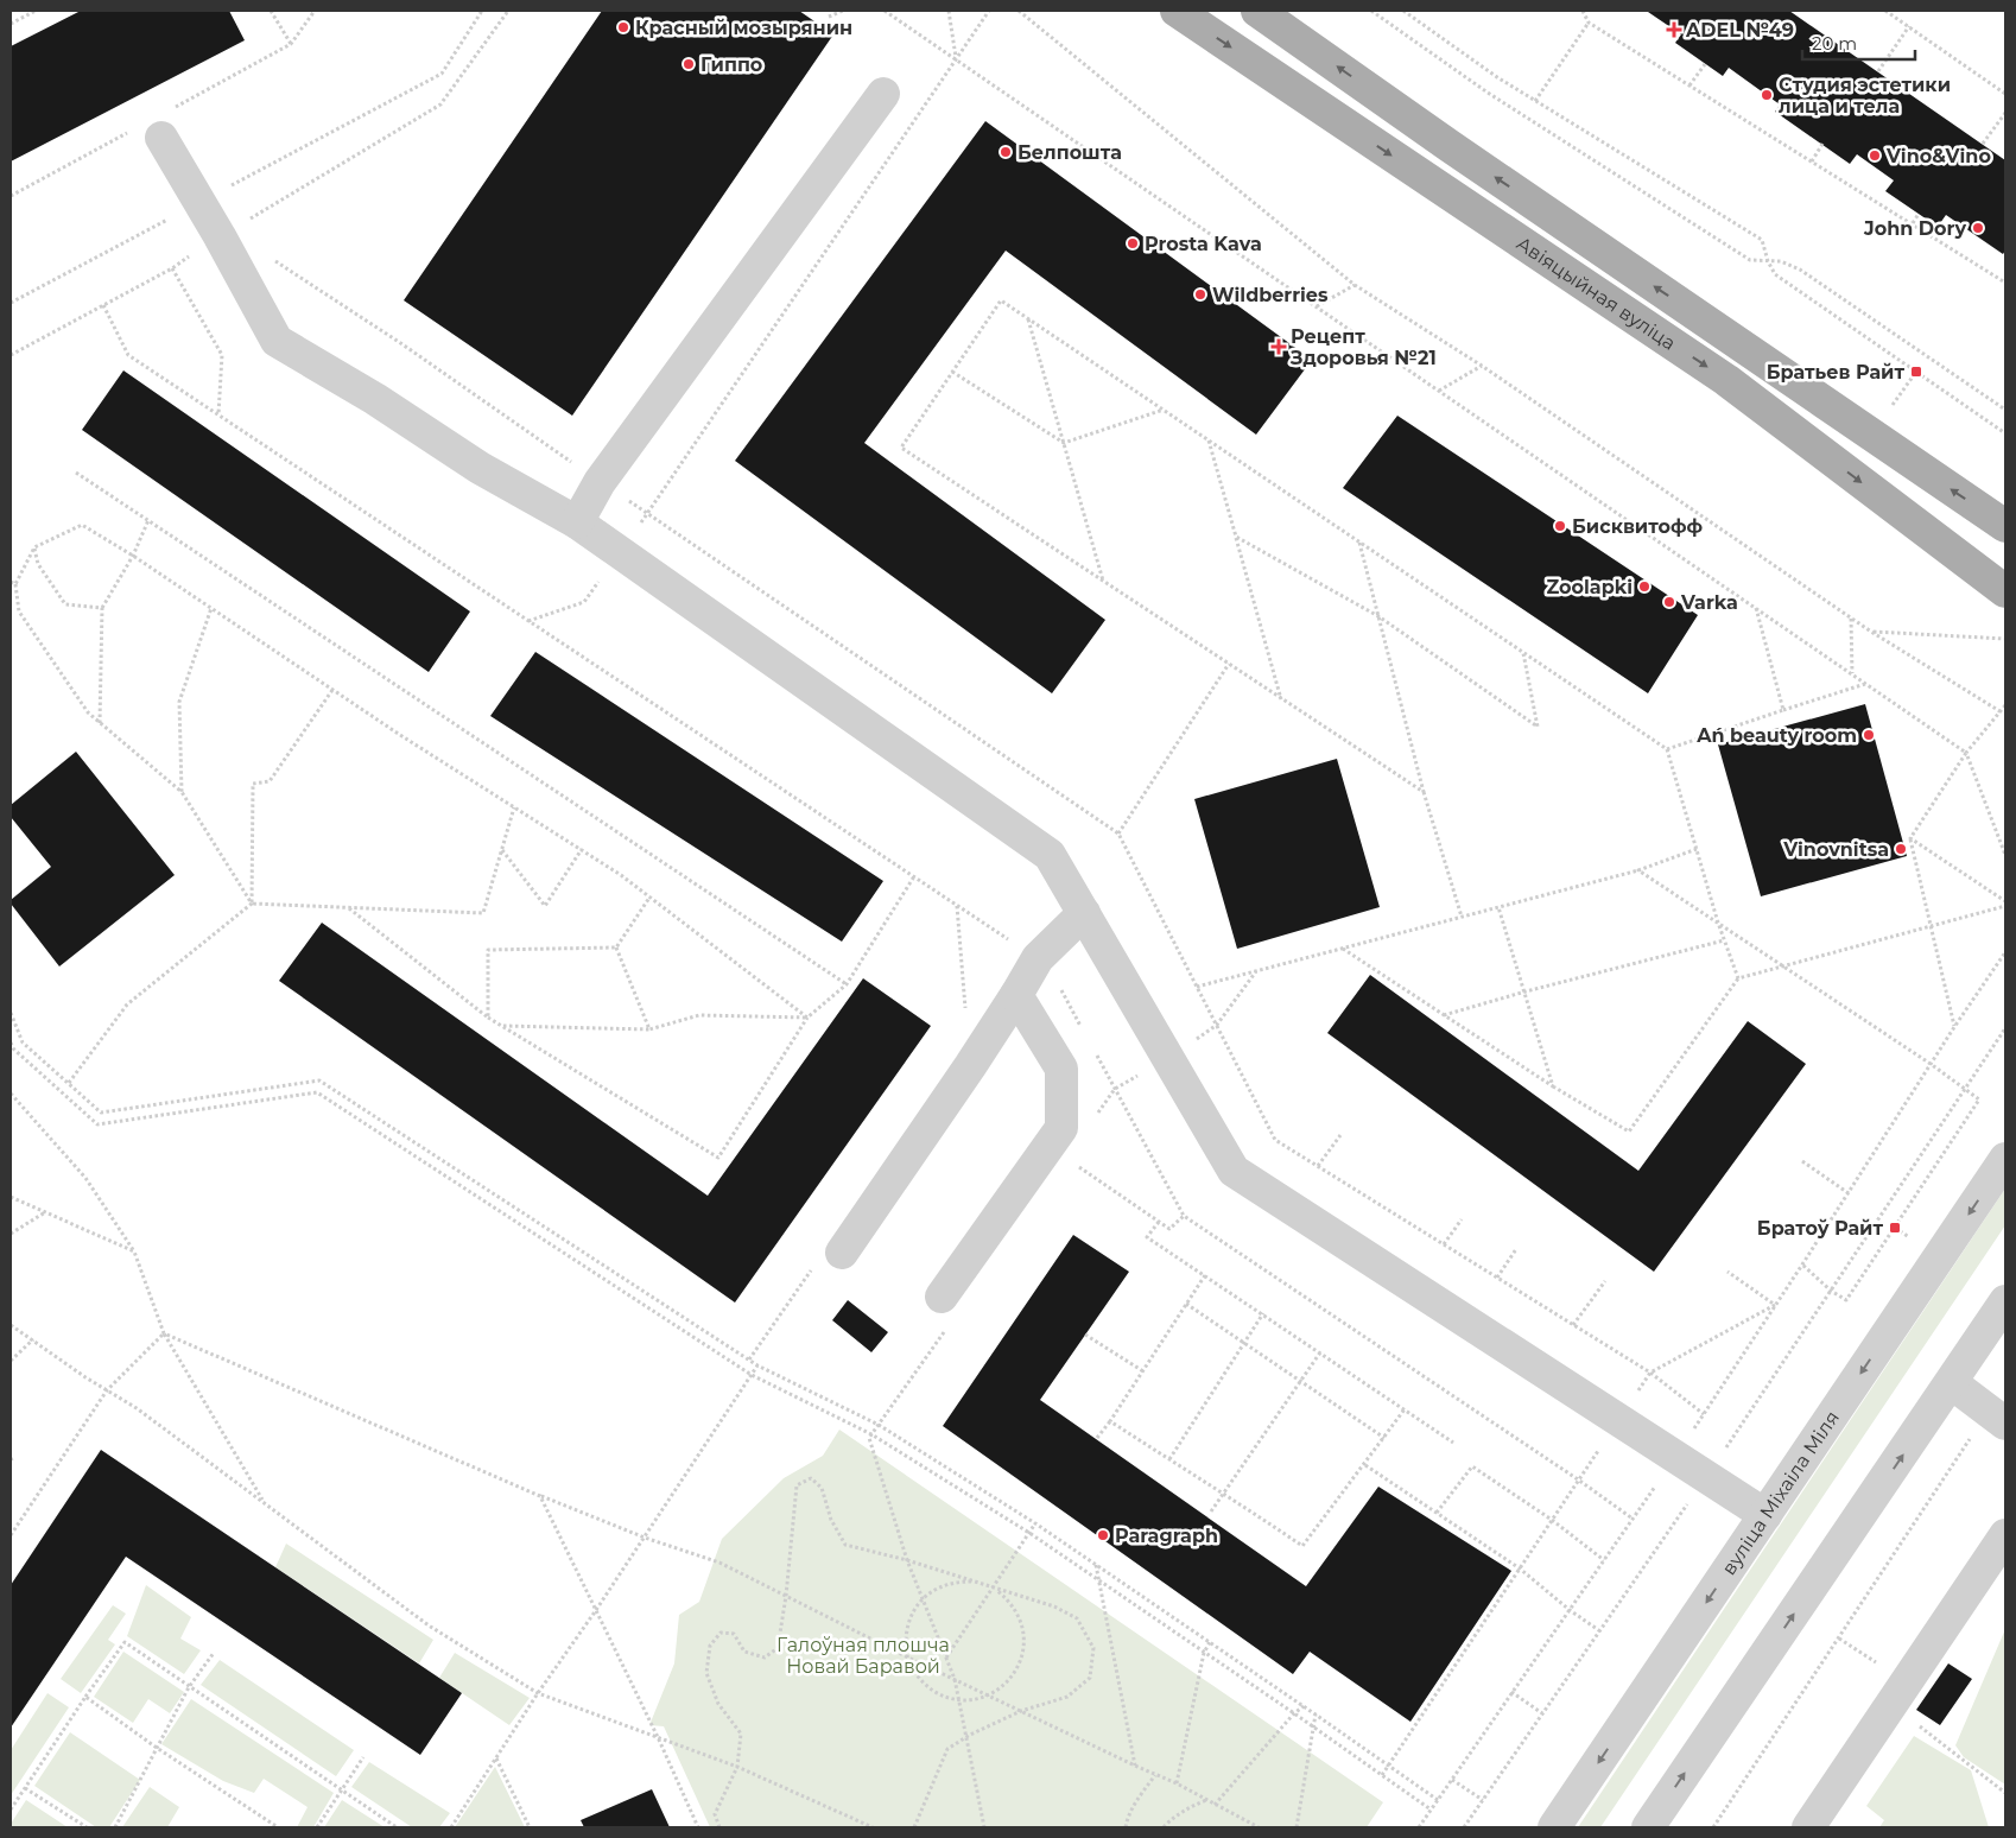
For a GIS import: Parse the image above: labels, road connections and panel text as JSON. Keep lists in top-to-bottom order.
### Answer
{
  "streets": {
    "main road": ["Авіяцыйная вуліца"],
    "street": ["вуліца Міхаіла Міля"]
  },
  "parks": ["Галоўная плошча Новай Баравой"],
  "places": {
    "other": [
      "Красный мозырянин",
      "Гиппо",
      "Студия эстетики лица и тела",
      "Белпошта",
      "Vino&Vino",
      "John Dory",
      "Prosta Kava",
      "Wildberries",
      "Бисквитофф",
      "Zoolapki",
      "Varka",
      "Ań beauty room",
      "Vinovnitsa",
      "Paragraph"
    ],
    "health": ["ADEL №49", "Рецепт Здоровья №21"],
    "transit": ["Братьев Райт", "Братоў Райт"]
  },
  "scale_bar": "20 m"
}
